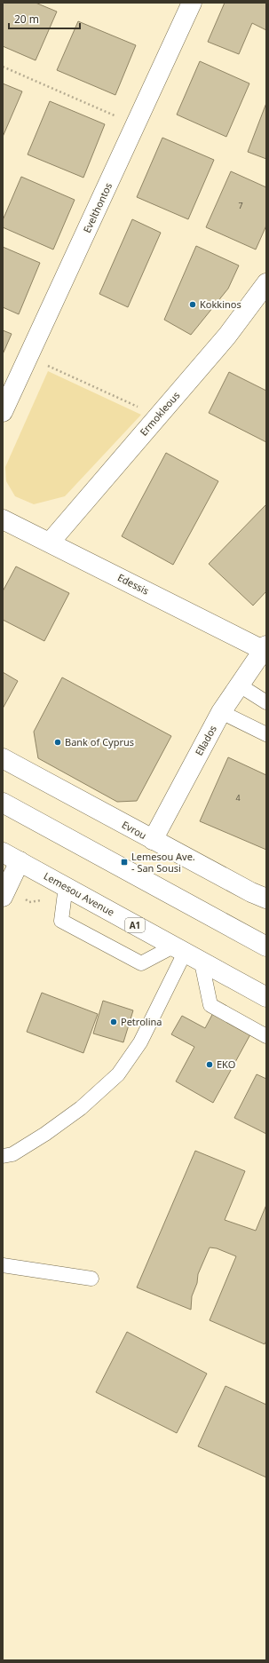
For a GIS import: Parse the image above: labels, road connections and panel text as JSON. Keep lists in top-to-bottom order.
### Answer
{
  "streets": {
    "street": [
      "Evelthontos",
      "Ermokleous",
      "Edessis",
      "Ellados",
      "Evrou",
      "Lemesou Avenue",
      "A1"
    ]
  },
  "crossings": [
    ["Ermokleous", "Edessis"],
    ["Edessis", "Ellados"],
    ["Ellados", "Evrou"]
  ],
  "places": {
    "other": [
      "Kokkinos",
      "Bank of Cyprus",
      "Petrolina",
      "EKO"
    ],
    "transit": ["Lemesou Ave. - San Sousi"]
  },
  "house_numbers": ["7", "4"],
  "scale_bar": "20 m"
}
